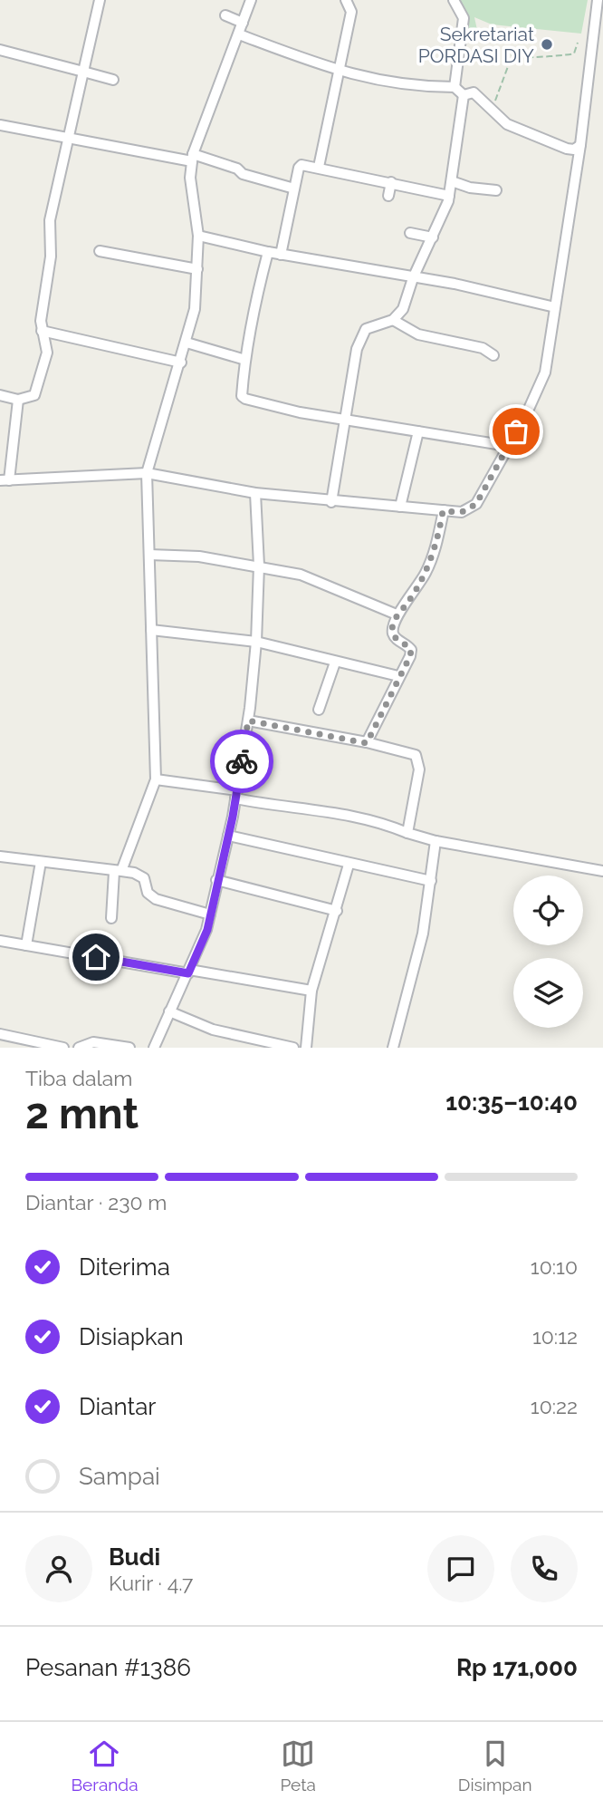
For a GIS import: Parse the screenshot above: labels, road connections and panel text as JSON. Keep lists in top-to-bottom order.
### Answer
{
  "places": ["Sekretariat PORDASI DIY"],
  "page": {
    "heading": ["2 mnt", "Tiba dalam", "10:35–10:40"],
    "panel": [
      "Budi",
      "Kurir · 4.7",
      "Pesanan #1386",
      "Rp 171,000"
    ],
    "bar": "Diantar · 230 m",
    "list": [
      ["Diterima", "10:10"],
      ["Disiapkan", "10:12"],
      ["Diantar", "10:22"],
      "Sampai"
    ],
    "tabs": ["Beranda", "Peta", "Disimpan"]
  }
}
